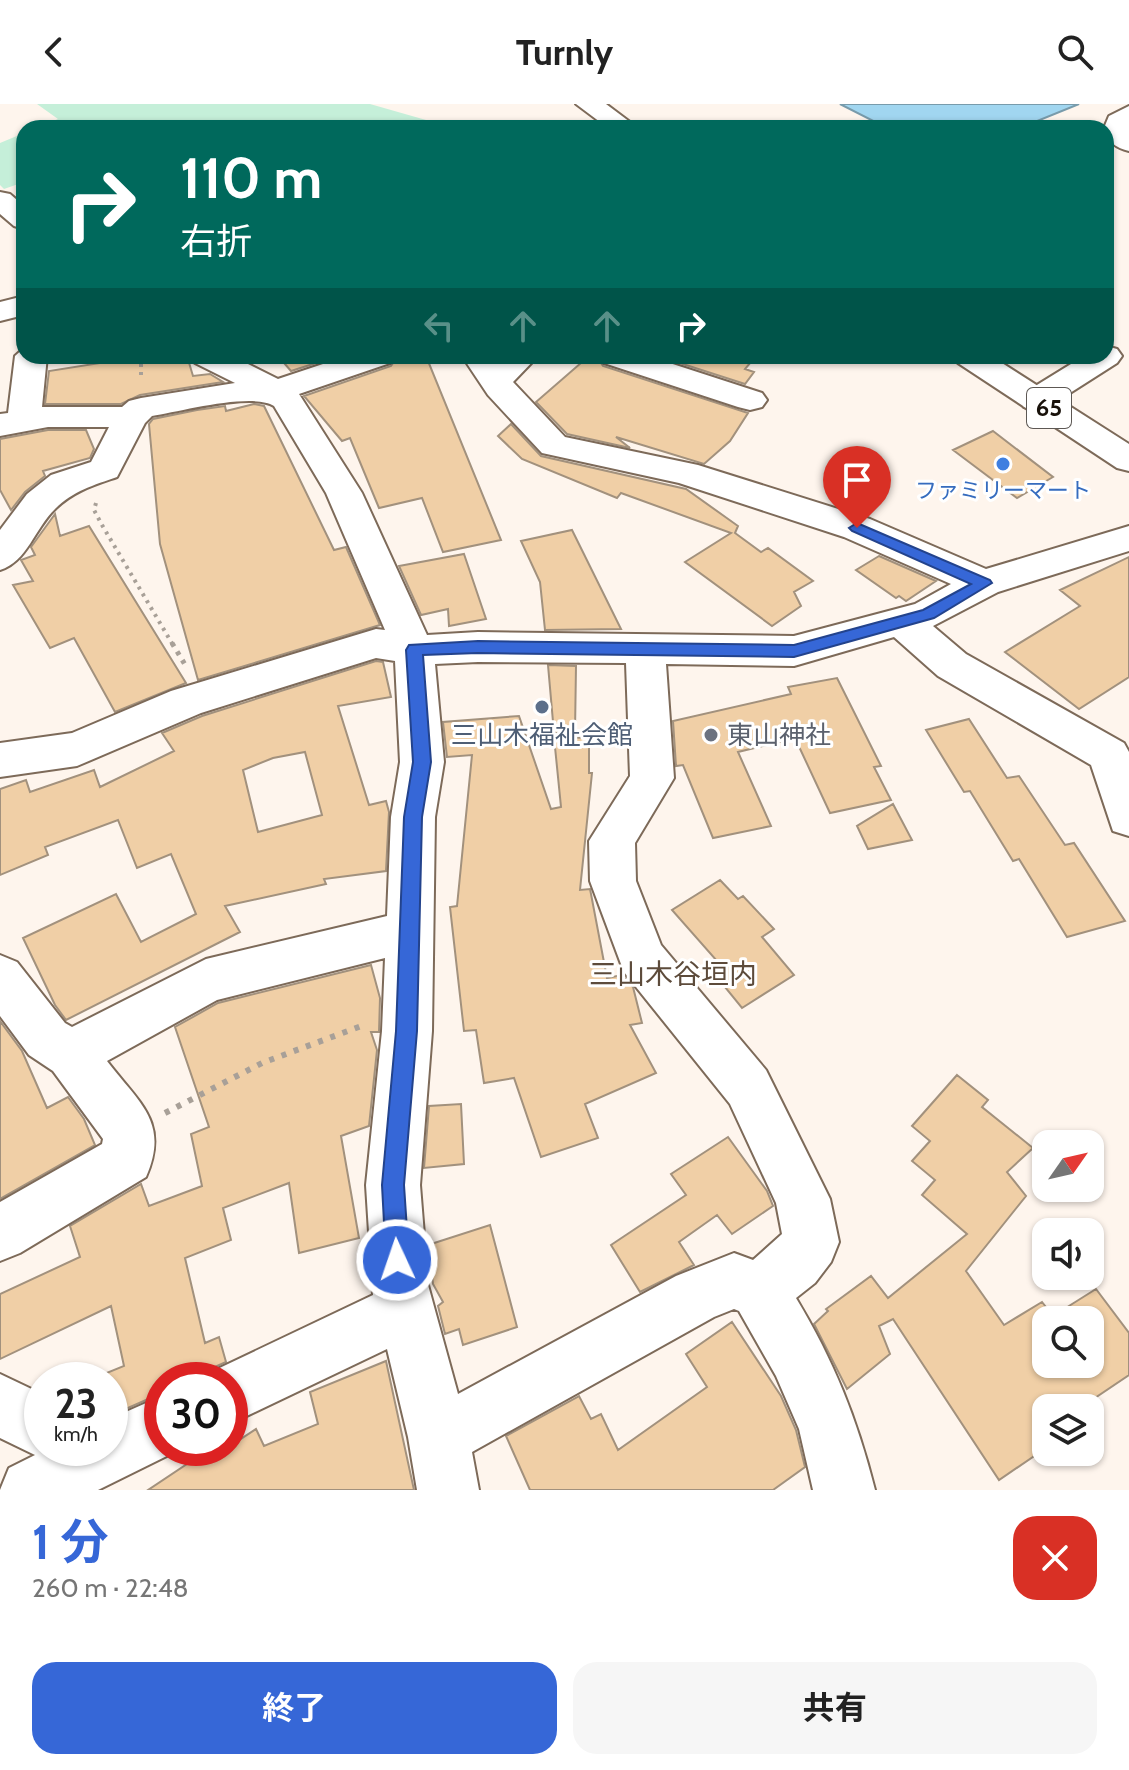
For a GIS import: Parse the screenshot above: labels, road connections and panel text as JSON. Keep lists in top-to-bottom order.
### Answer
{
  "streets": {
    "street": ["65"]
  },
  "districts": ["三山木谷垣内"],
  "places": ["ファミリーマート", "三山木福祉会館", "東山神社"],
  "north": "top right",
  "page": {
    "header": "Turnly",
    "turn": ["110 m", "右折"],
    "speed": "23 km/h",
    "limit": "30",
    "heading": ["1 分", "260 m · 22:48"],
    "buttons": ["終了", "共有"]
  }
}
